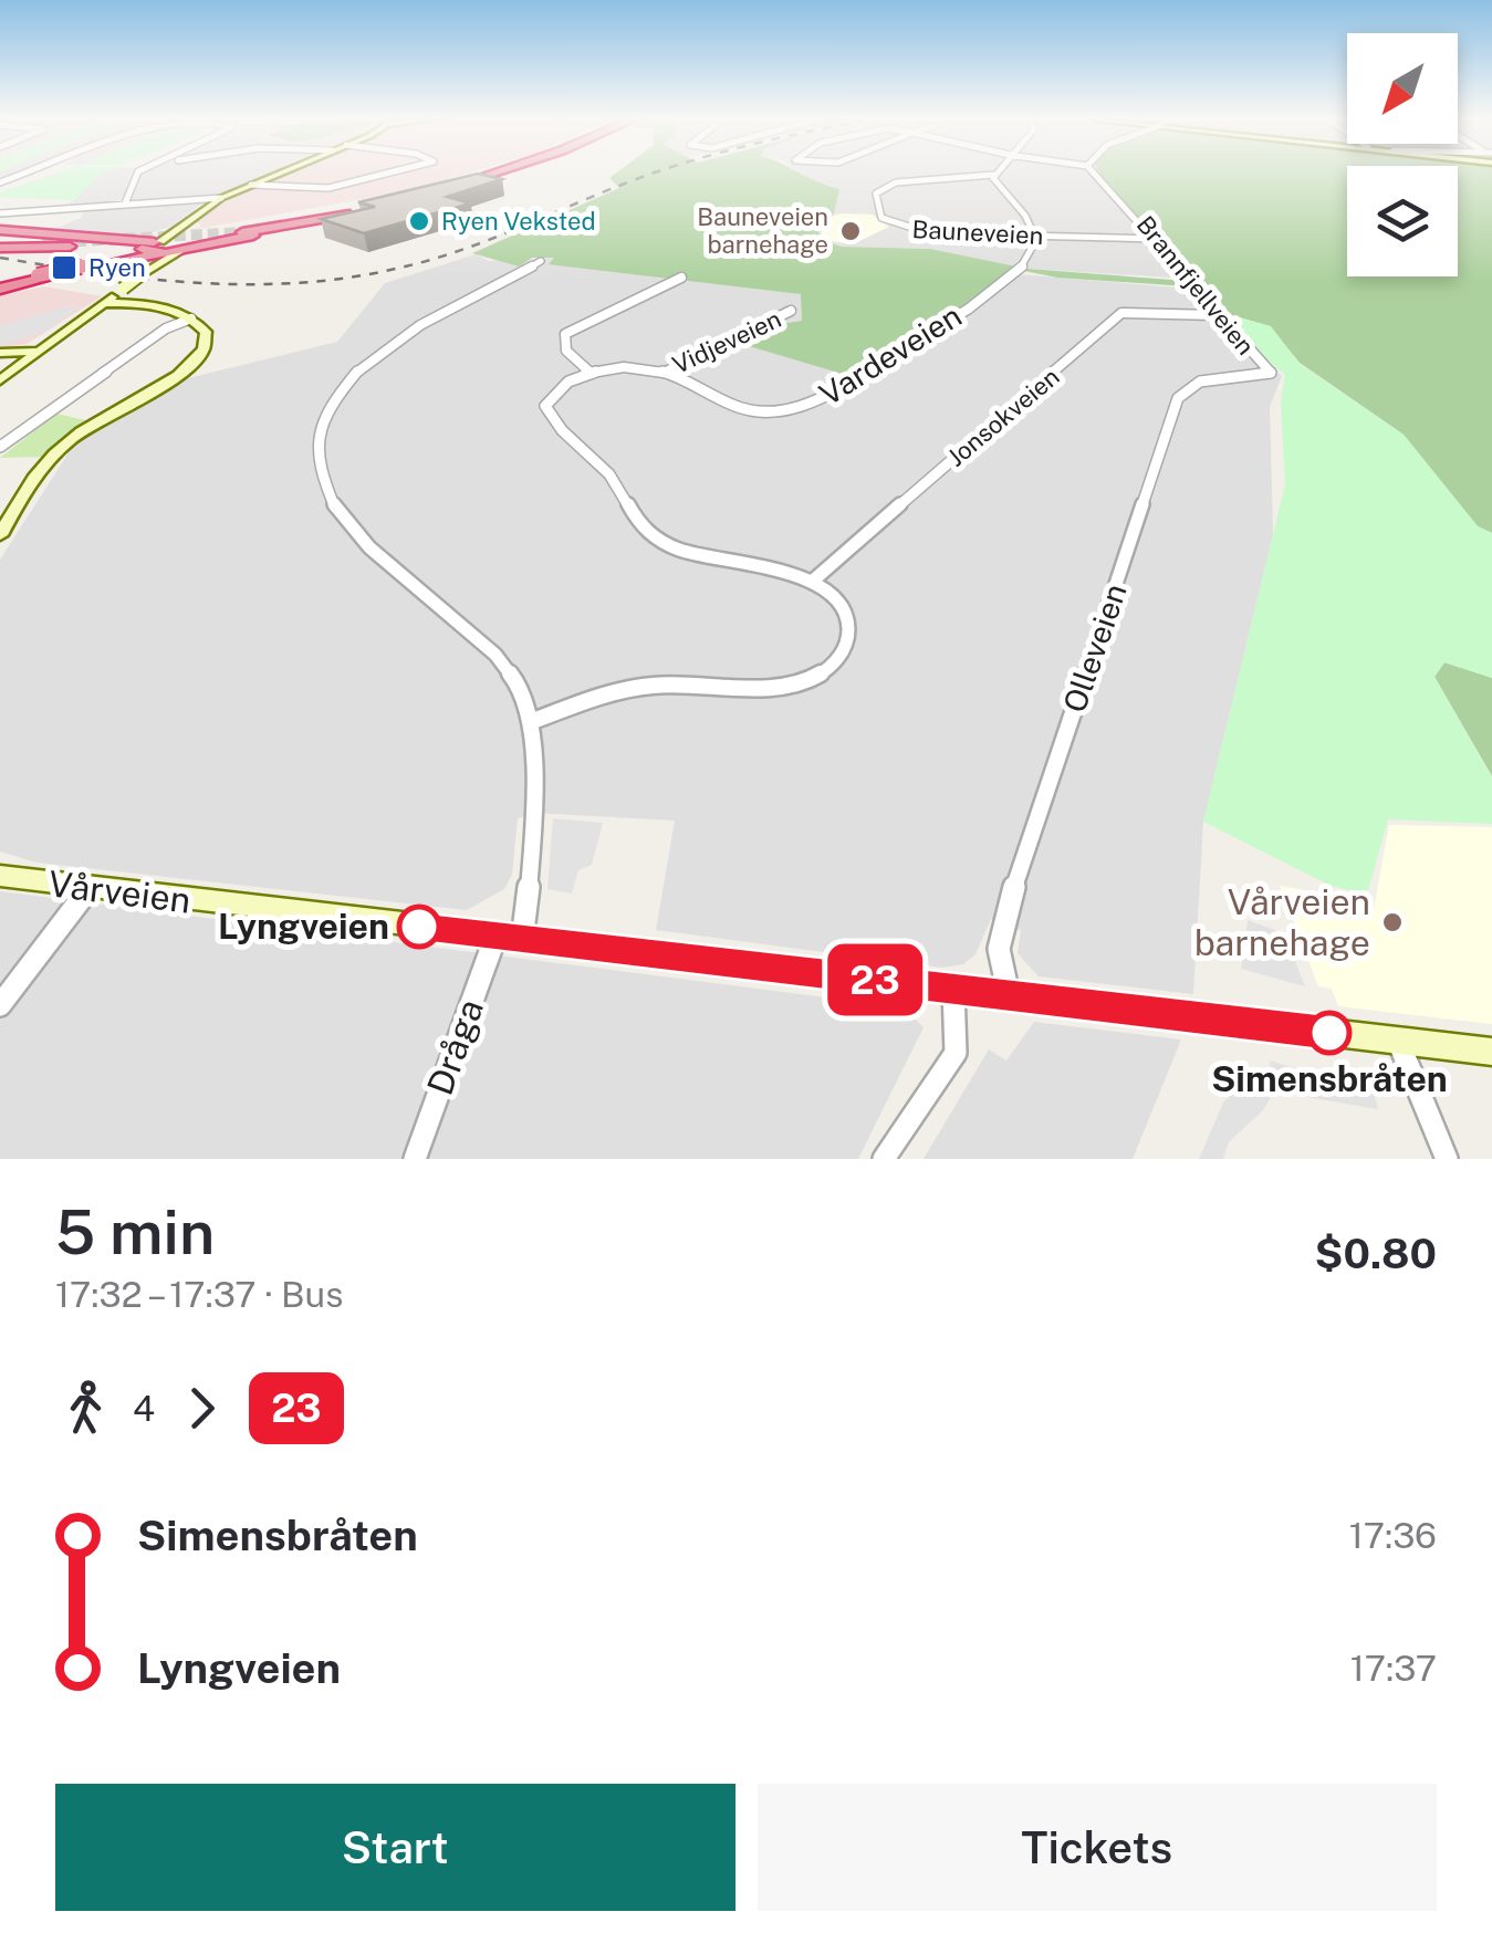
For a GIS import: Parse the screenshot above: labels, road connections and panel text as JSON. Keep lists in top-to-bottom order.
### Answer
{
  "streets": {
    "street": [
      "Bauneveien",
      "Brannfjellveien",
      "Vidjeveien",
      "Vardeveien",
      "Jonsokveien",
      "Olleveien",
      "Vårveien",
      "Dråga"
    ]
  },
  "crossings": [
    ["Bauneveien", "Brannfjellveien"],
    ["Bauneveien", "Vardeveien"],
    ["Brannfjellveien", "Jonsokveien"],
    ["Brannfjellveien", "Olleveien"],
    ["Vidjeveien", "Vardeveien"],
    ["Olleveien", "Vårveien"],
    ["Vårveien", "Dråga"]
  ],
  "places": {
    "other": [
      "Ryen Veksted",
      "Bauneveien barnehage",
      "Vårveien barnehage",
      "Lyngveien",
      "Simensbråten"
    ],
    "transit": ["Ryen"]
  },
  "lines": ["bus line 23"],
  "north": "bottom left",
  "page": {
    "on_map": "23",
    "heading": ["5 min", "17:32 – 17:37 · Bus", "$0.80"],
    "legs": ["4", "23"],
    "list": [
      {
        "name": "Simensbråten",
        "value": "17:36"
      },
      {
        "name": "Lyngveien",
        "value": "17:37"
      }
    ],
    "buttons": ["Start", "Tickets"]
  }
}
